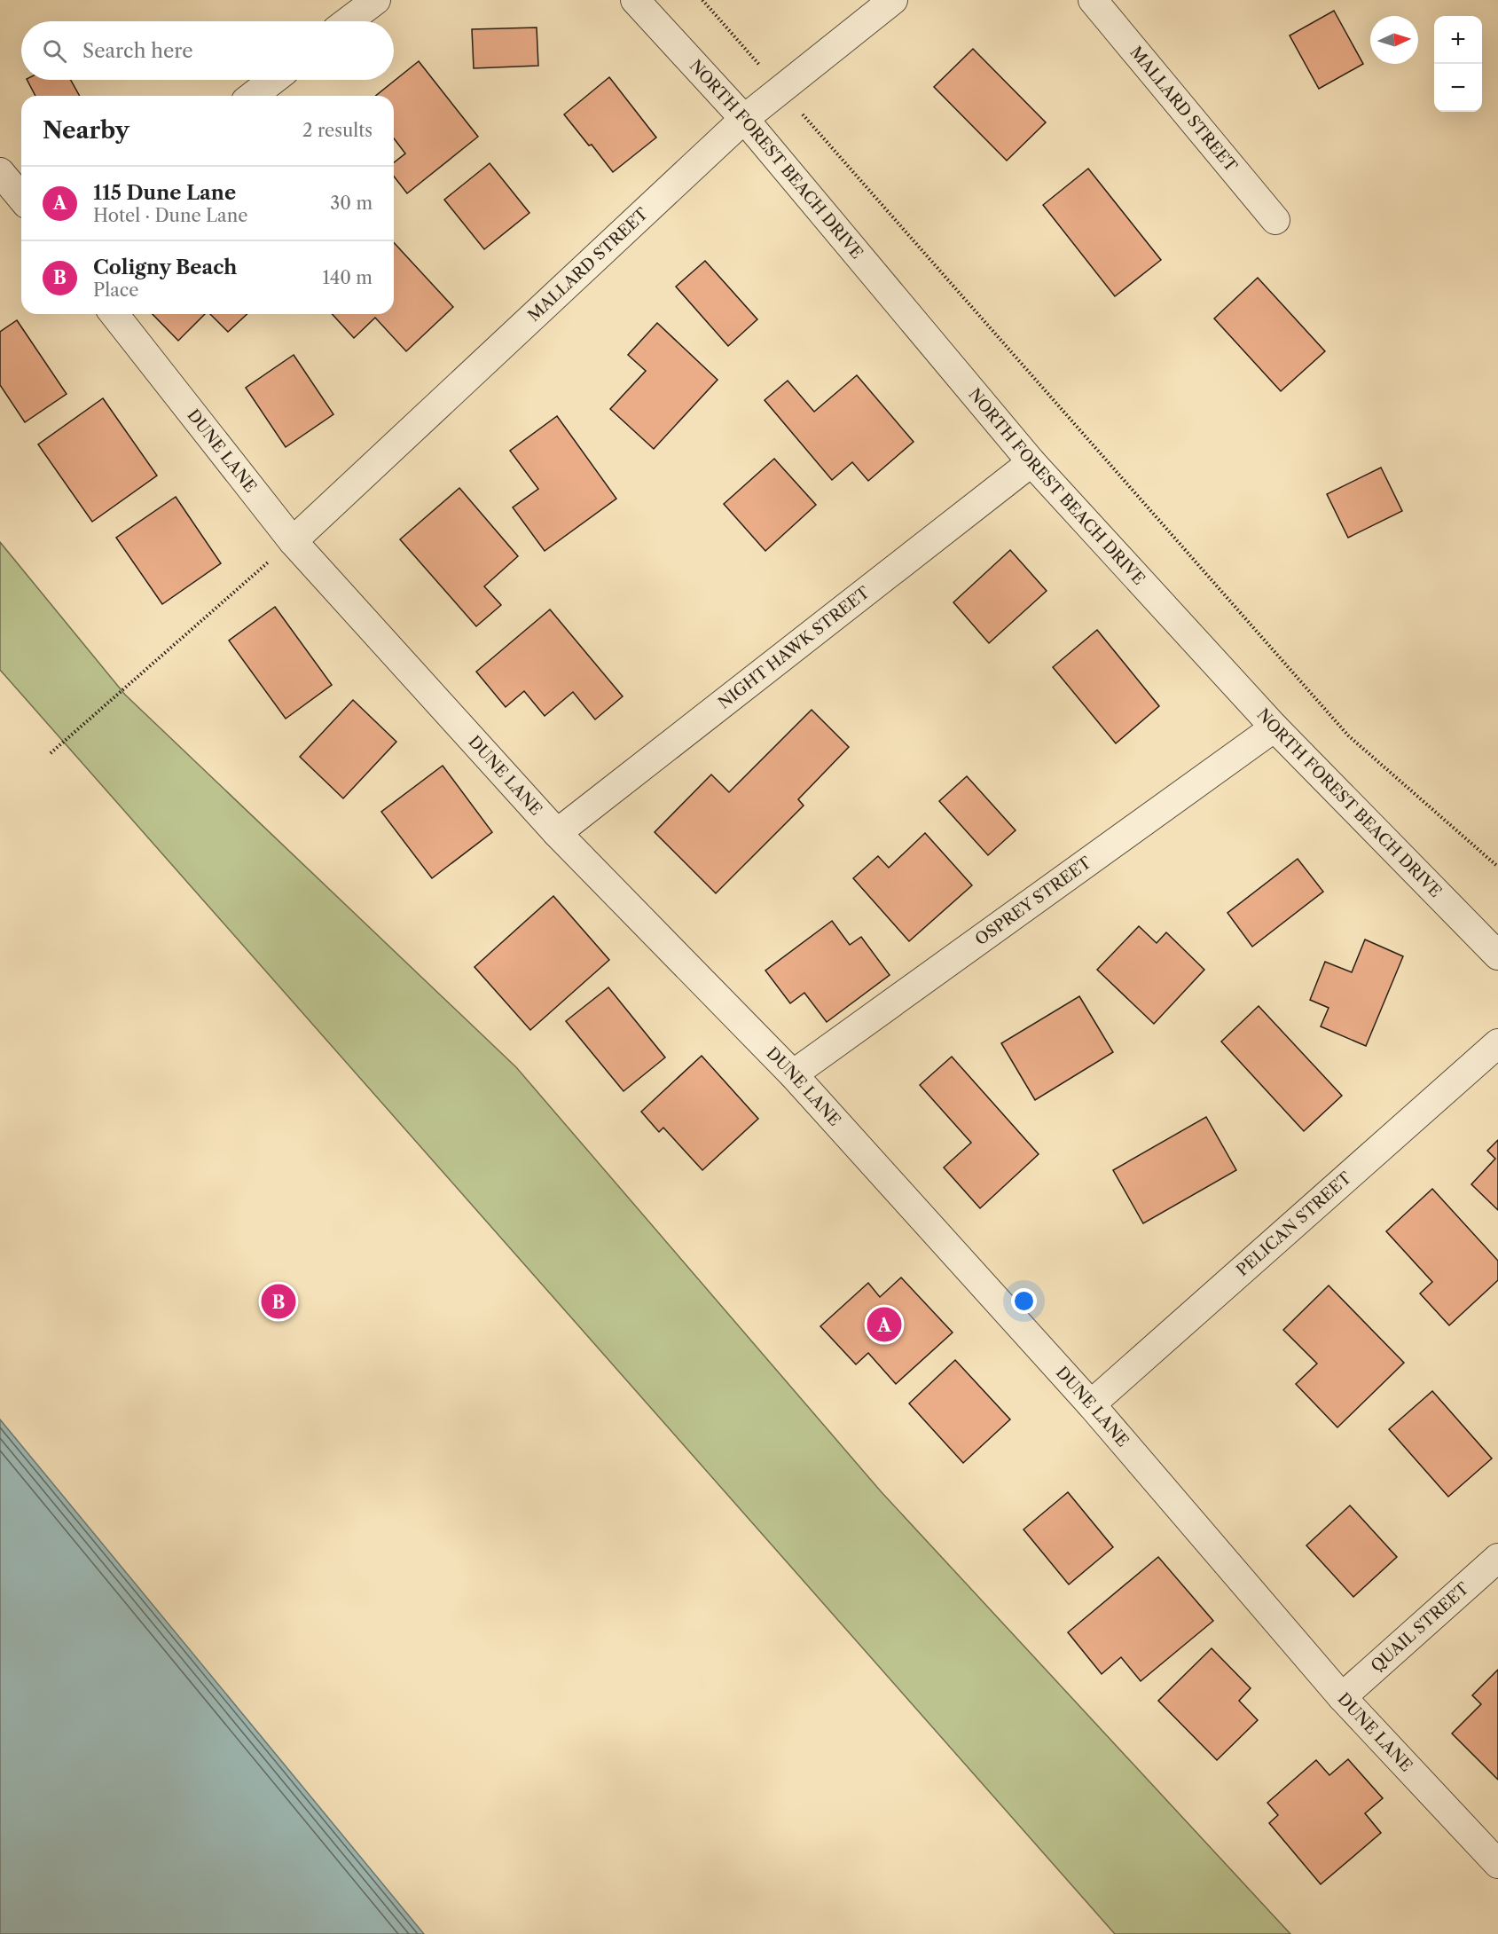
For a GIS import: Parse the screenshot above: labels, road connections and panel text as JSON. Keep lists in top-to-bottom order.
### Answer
{
  "streets": {
    "street": [
      "MALLARD STREET",
      "NORTH FOREST BEACH DRIVE",
      "DUNE LANE",
      "NIGHT HAWK STREET",
      "OSPREY STREET",
      "PELICAN STREET",
      "QUAIL STREET"
    ]
  },
  "crossings": [
    ["MALLARD STREET", "NORTH FOREST BEACH DRIVE"],
    ["MALLARD STREET", "DUNE LANE"],
    ["NORTH FOREST BEACH DRIVE", "NIGHT HAWK STREET"],
    ["NORTH FOREST BEACH DRIVE", "OSPREY STREET"],
    ["DUNE LANE", "NIGHT HAWK STREET"],
    ["DUNE LANE", "OSPREY STREET"],
    ["DUNE LANE", "PELICAN STREET"],
    ["DUNE LANE", "QUAIL STREET"]
  ],
  "north": "right",
  "page": {
    "map_buttons": ["+", "−"],
    "search": "Search here",
    "heading": ["Nearby", "2 results"],
    "list": [
      {
        "mark": "A",
        "name": "115 Dune Lane",
        "note": "Hotel · Dune Lane",
        "value": "30 m"
      },
      {
        "mark": "B",
        "name": "Coligny Beach",
        "note": "Place",
        "value": "140 m"
      }
    ],
    "pins": ["B", "A"]
  }
}
